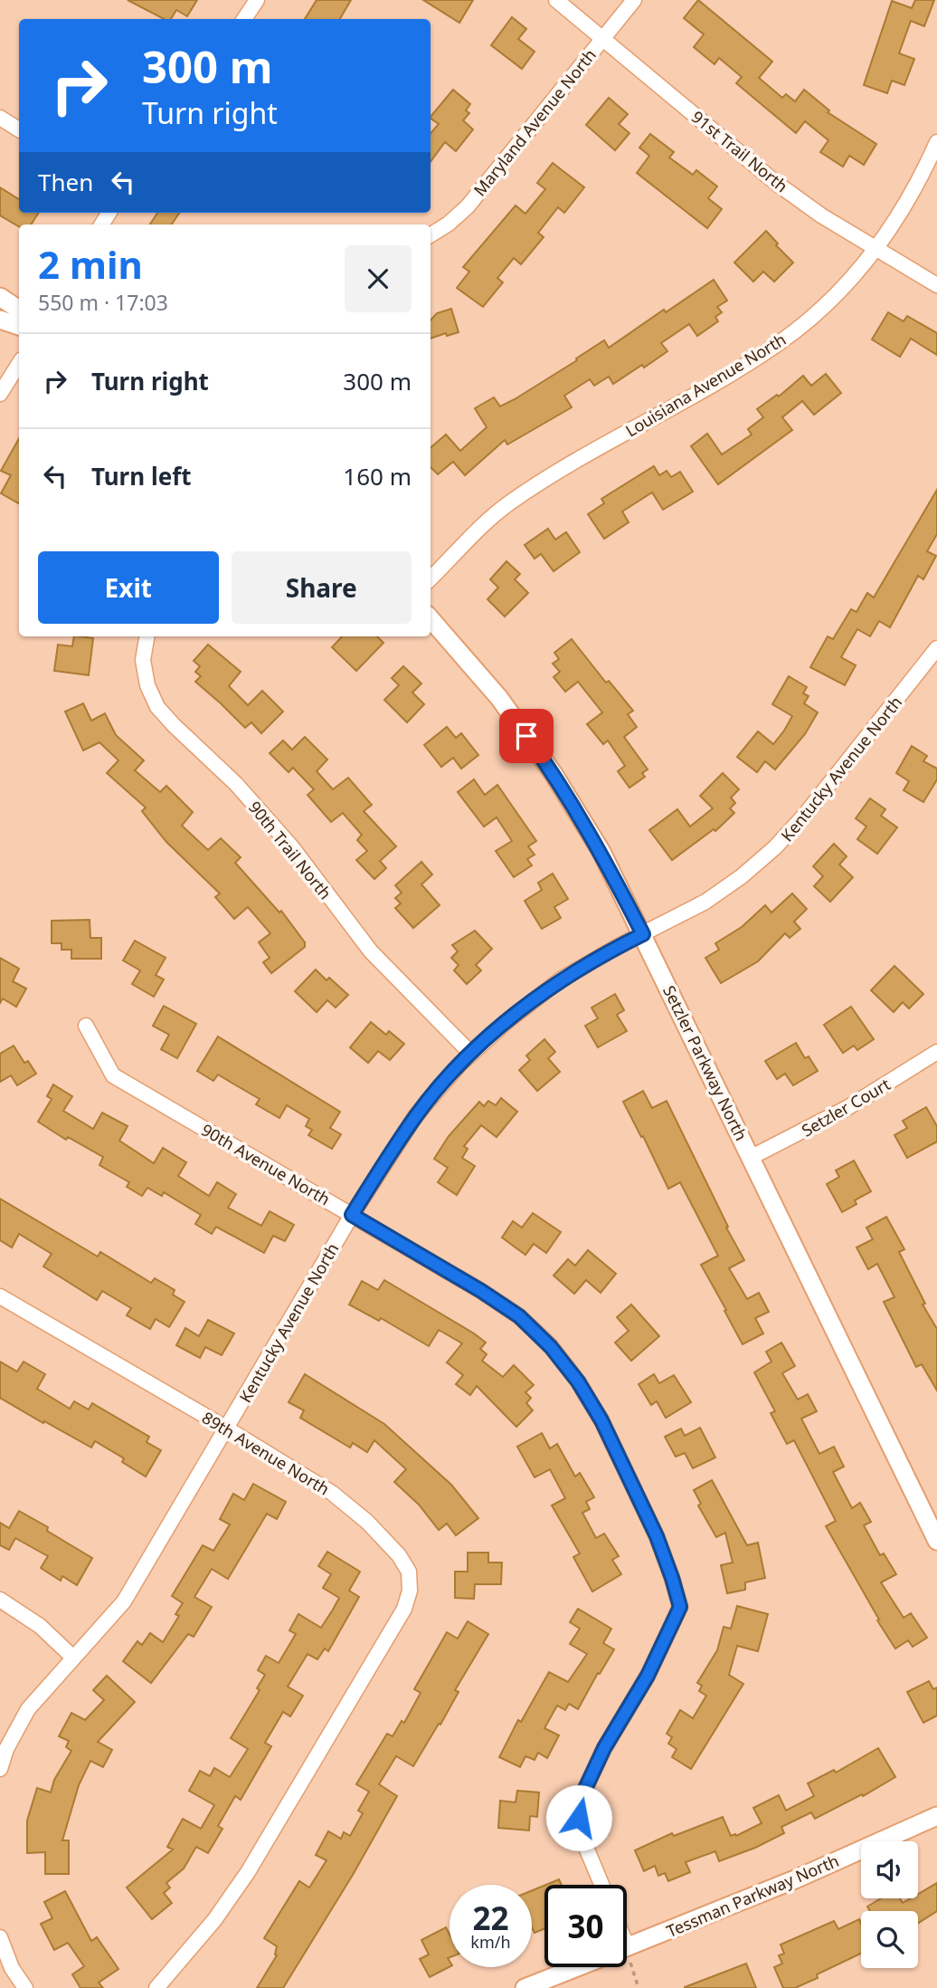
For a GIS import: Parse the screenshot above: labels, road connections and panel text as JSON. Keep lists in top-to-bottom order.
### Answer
{
  "streets": {
    "street": [
      "Maryland Avenue North",
      "91st Trail North",
      "Louisiana Avenue North",
      "Kentucky Avenue North",
      "90th Trail North",
      "Setzler Parkway North",
      "Setzler Court",
      "90th Avenue North",
      "89th Avenue North",
      "Tessman Parkway North"
    ]
  },
  "crossings": [
    ["Maryland Avenue North", "91st Trail North"],
    ["91st Trail North", "Louisiana Avenue North"],
    ["Kentucky Avenue North", "90th Trail North"],
    ["Kentucky Avenue North", "Setzler Parkway North"],
    ["Kentucky Avenue North", "90th Avenue North"],
    ["Kentucky Avenue North", "89th Avenue North"],
    ["Setzler Parkway North", "Setzler Court"]
  ],
  "page": {
    "turn": ["300 m", "Turn right"],
    "then": "Then",
    "heading": ["2 min", "550 m · 17:03"],
    "list": [
      {
        "name": "Turn right",
        "value": "300 m"
      },
      {
        "name": "Turn left",
        "value": "160 m"
      }
    ],
    "buttons": ["Exit", "Share"],
    "speed": "22 km/h",
    "limit": "30"
  }
}
